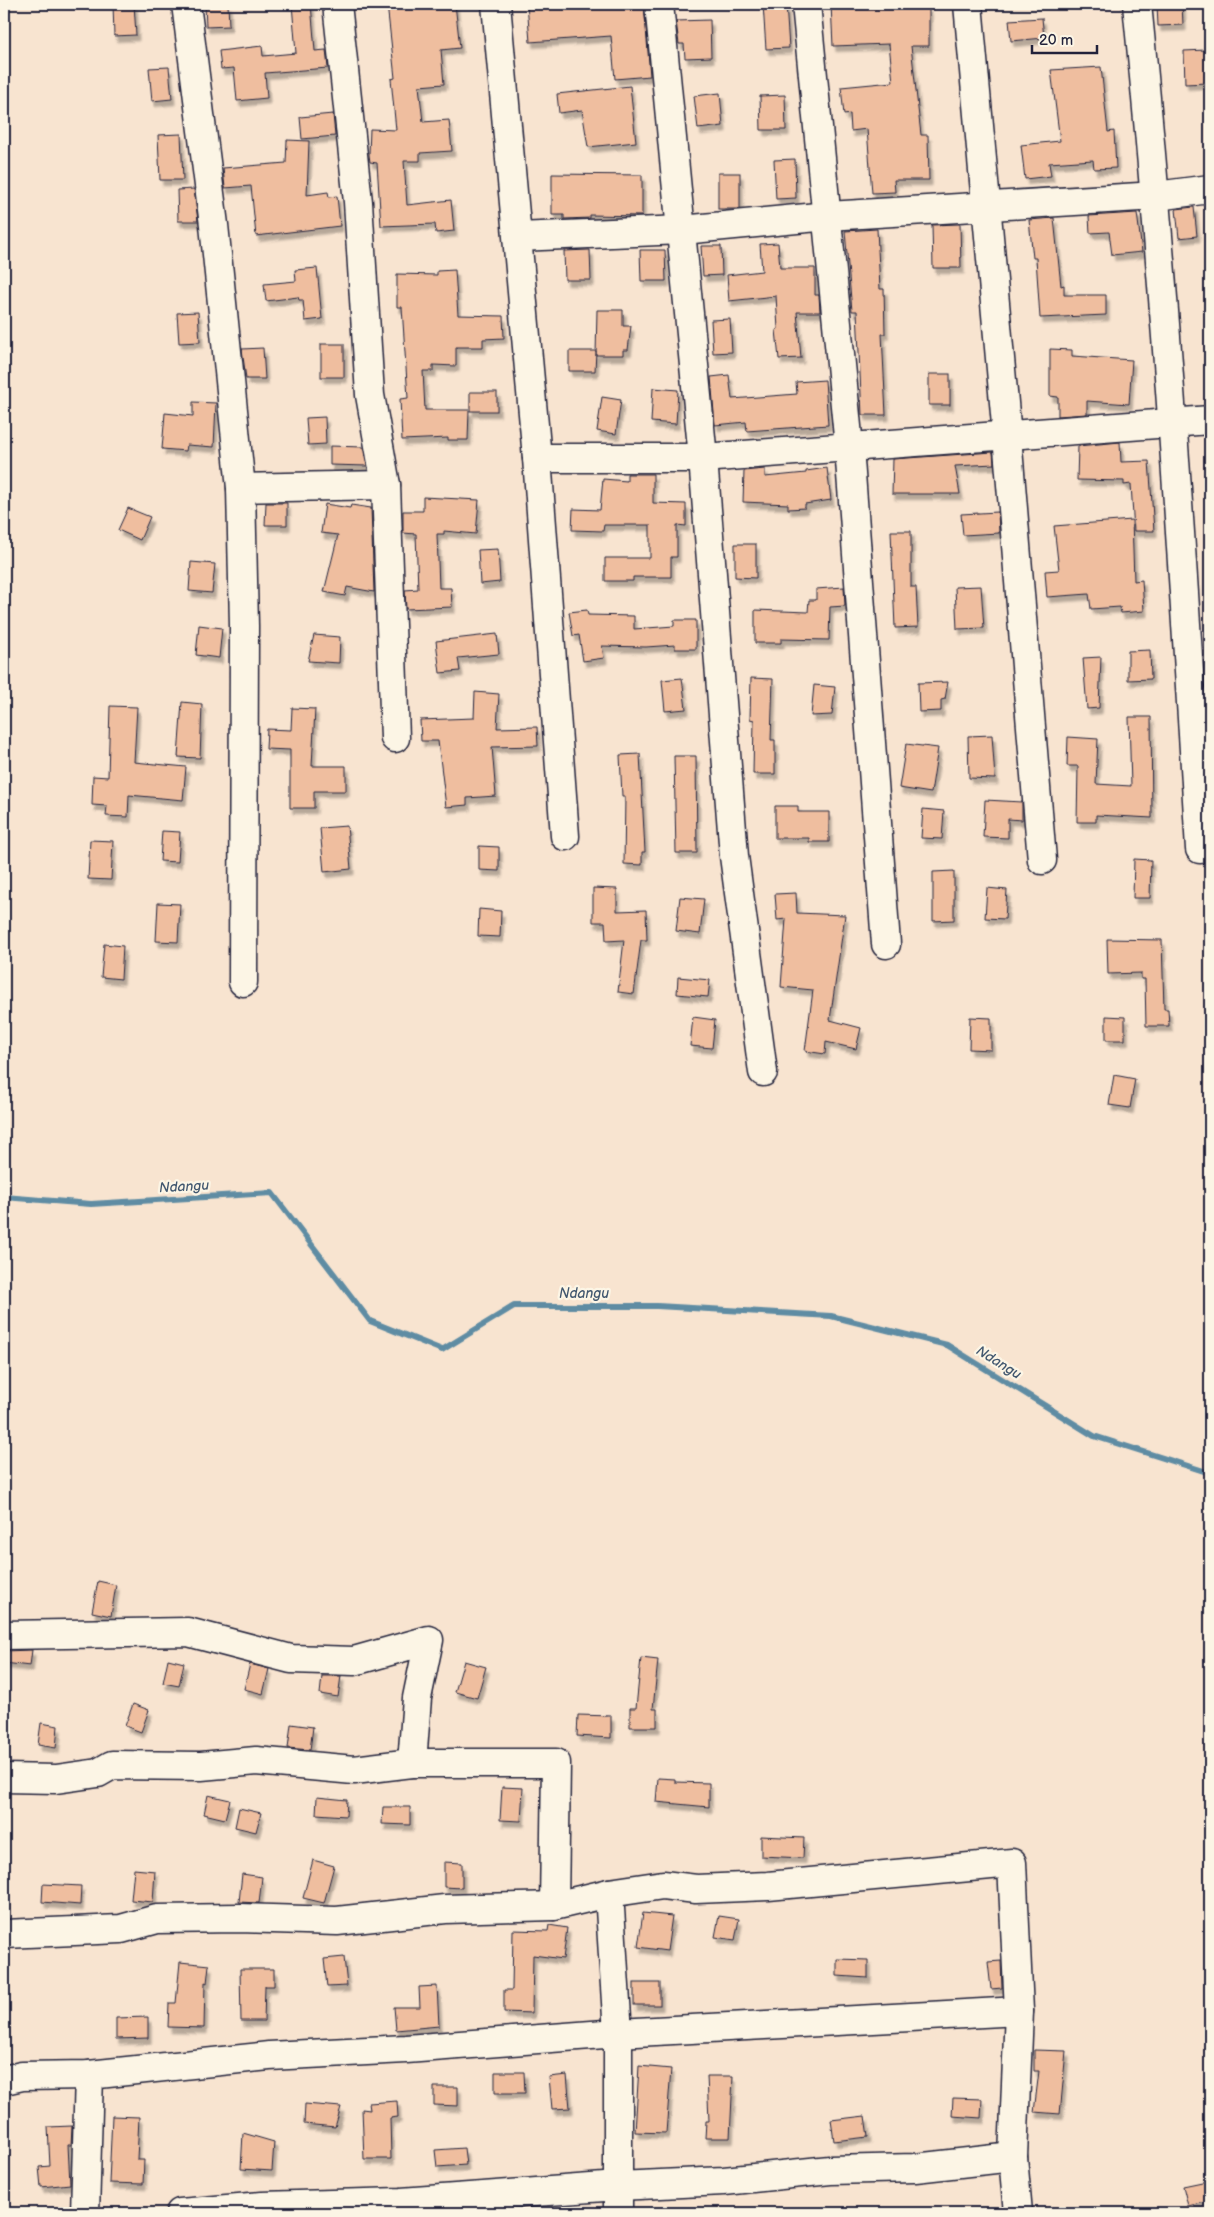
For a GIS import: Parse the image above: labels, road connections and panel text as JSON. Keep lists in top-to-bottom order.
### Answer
{
  "water": ["Ndangu"],
  "scale_bar": "20 m"
}
